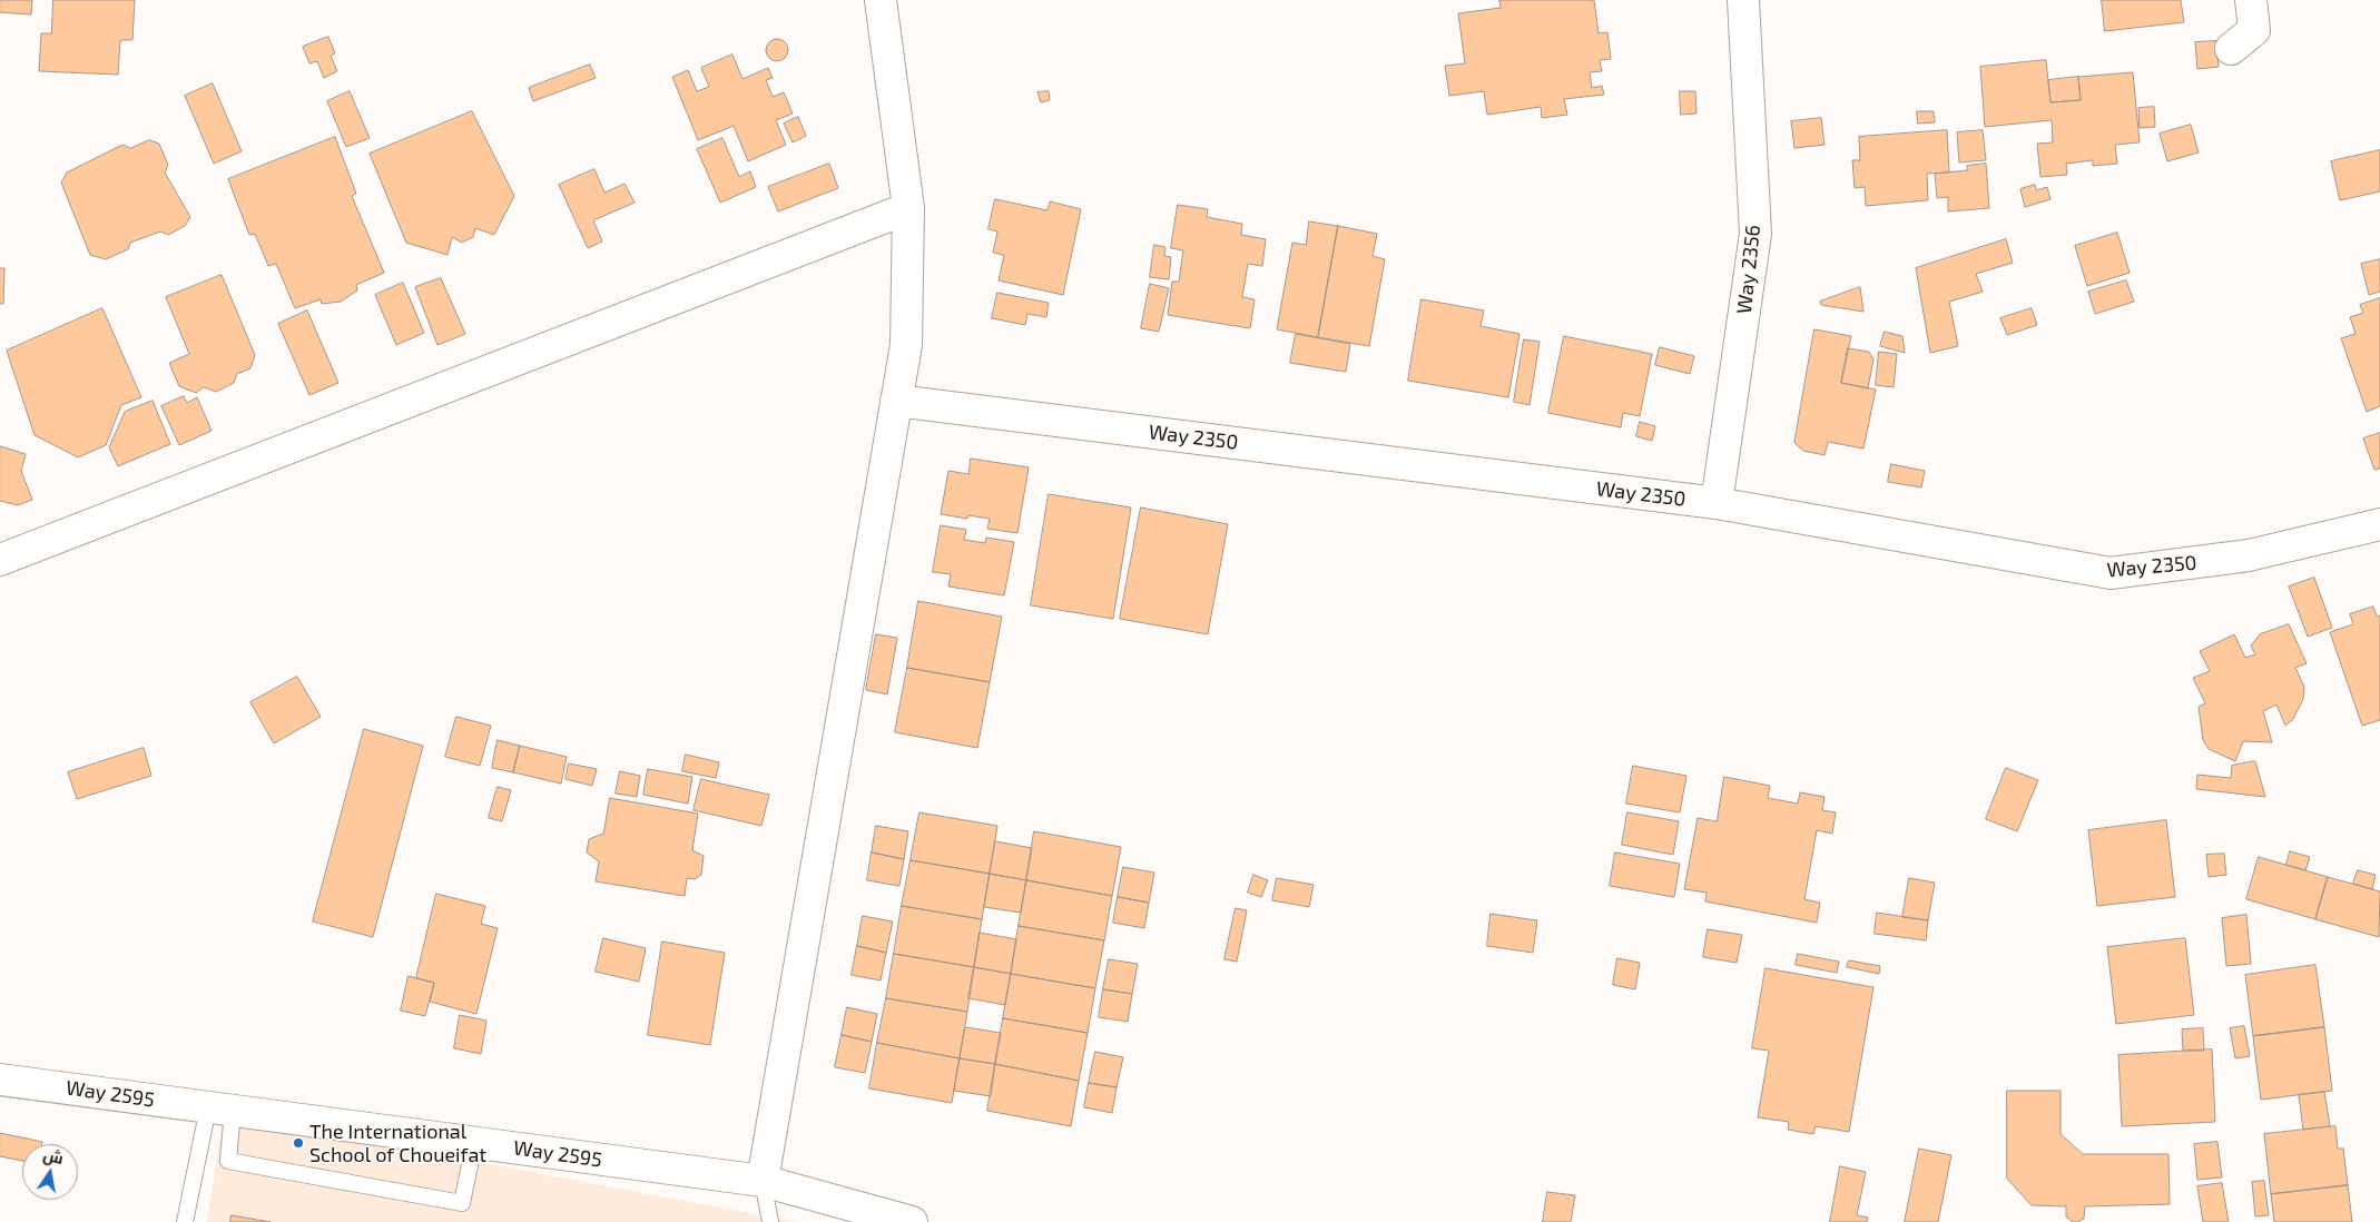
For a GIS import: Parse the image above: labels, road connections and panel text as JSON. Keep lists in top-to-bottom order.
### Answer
{
  "streets": {
    "street": ["Way 2356", "Way 2350", "Way 2595"]
  },
  "crossings": [
    ["Way 2356", "Way 2350"]
  ],
  "places": ["The International School of Choueifat"],
  "north": "top"
}
